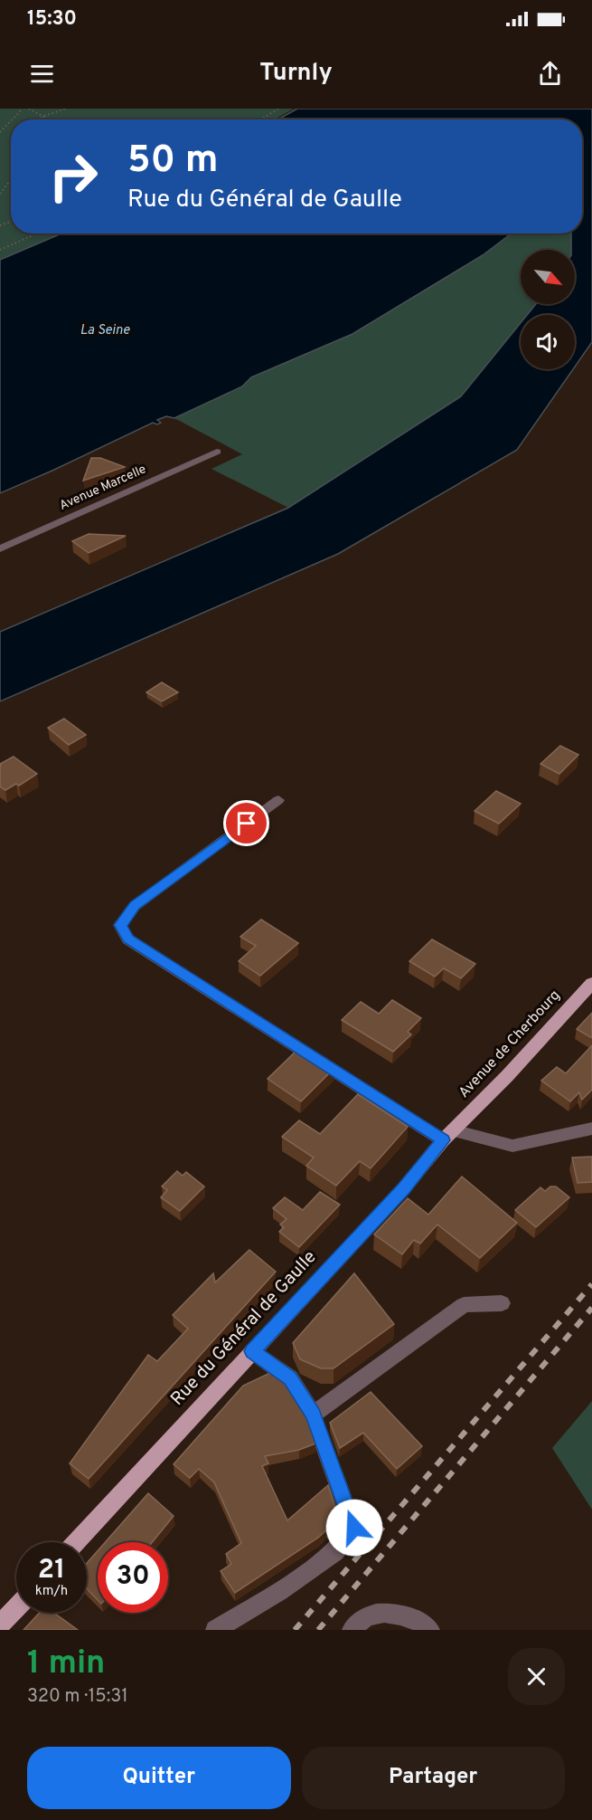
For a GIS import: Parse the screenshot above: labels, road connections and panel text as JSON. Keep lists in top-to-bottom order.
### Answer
{
  "streets": {
    "main road": ["Avenue de Cherbourg", "Rue du Général de Gaulle"],
    "street": ["Avenue Marcelle"]
  },
  "crossings": [
    ["Avenue de Cherbourg", "Rue du Général de Gaulle"]
  ],
  "water": ["La Seine"],
  "north": "bottom right",
  "page": {
    "status": "15:30",
    "header": "Turnly",
    "turn": ["50 m", "Rue du Général de Gaulle"],
    "speed": "21 km/h",
    "limit": "30",
    "heading": ["1 min", "320 m · 15:31"],
    "buttons": ["Quitter", "Partager"]
  }
}
